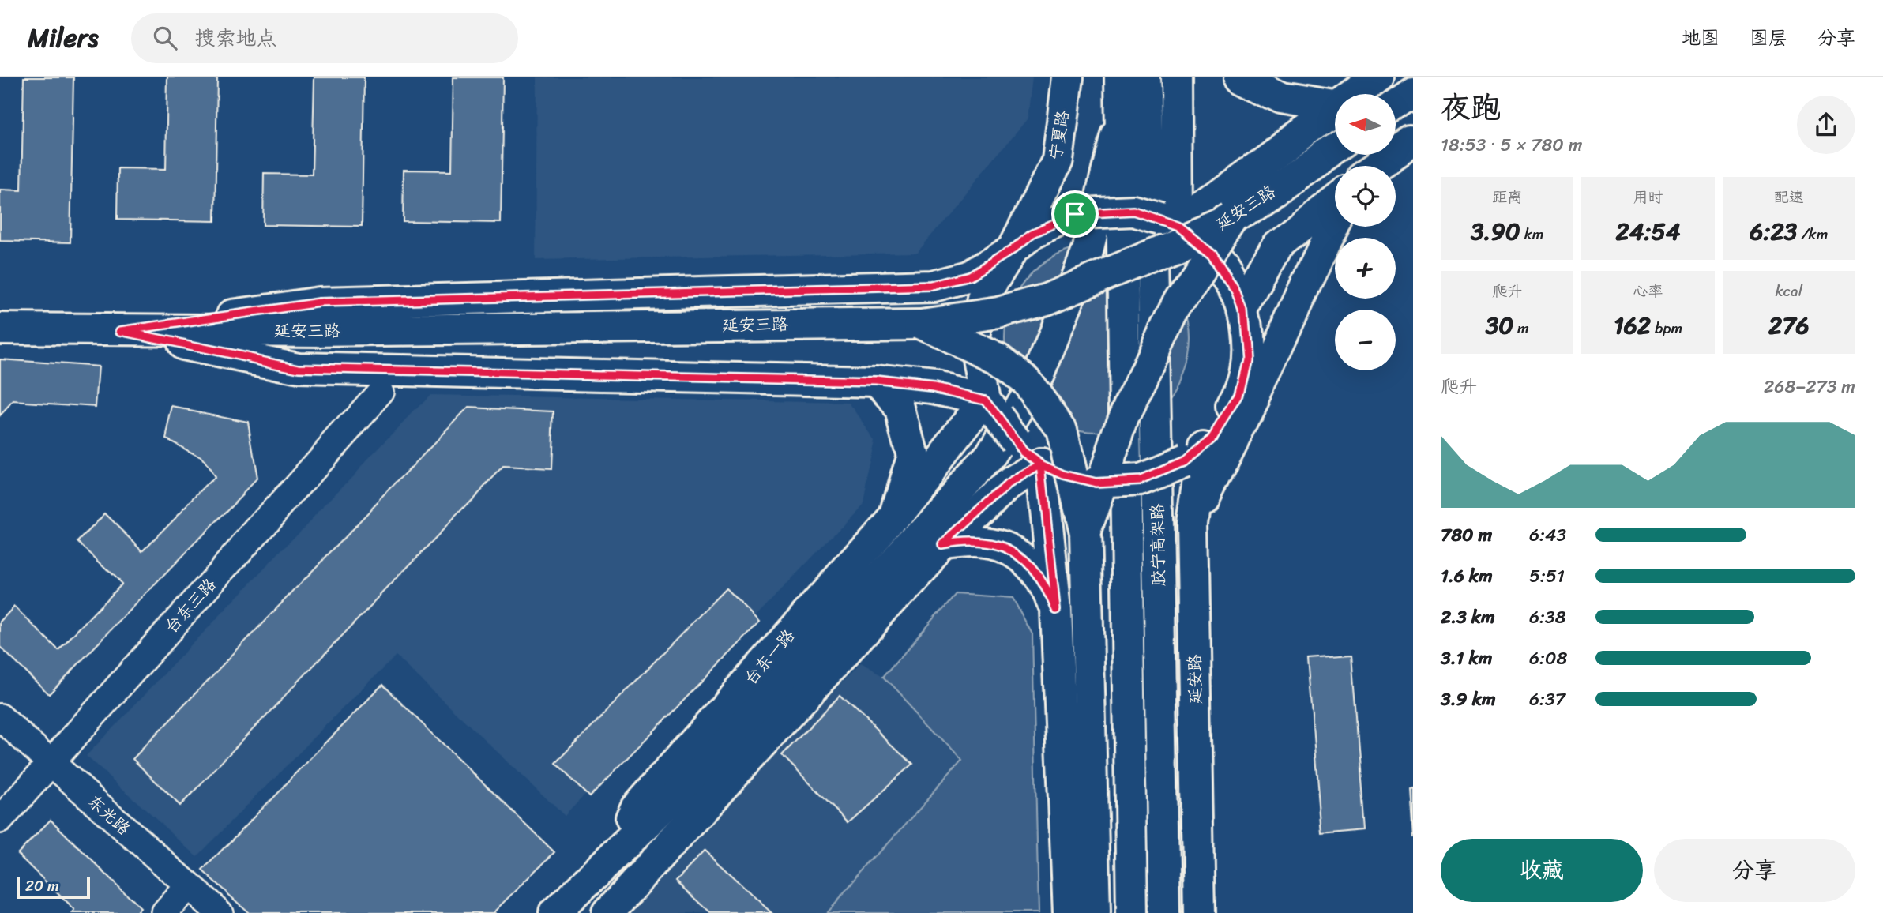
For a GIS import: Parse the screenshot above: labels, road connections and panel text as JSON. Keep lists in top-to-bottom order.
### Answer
{
  "streets": {
    "main road": [
      "宁夏路",
      "延安三路",
      "胶宁高架路",
      "台东一路",
      "延安路"
    ],
    "street": ["台东三路", "东光路"]
  },
  "crossings": [
    ["宁夏路", "延安三路"],
    ["延安三路", "台东一路"],
    ["台东三路", "东光路"]
  ],
  "scale_bar": "20 m",
  "north": "left",
  "page": {
    "header": "Milers",
    "search": "搜索地点",
    "nav": ["地图", "图层", "分享"],
    "heading": ["夜跑", "18:53 · 5 × 780 m"],
    "map_buttons": ["+", "−"],
    "stats": [
      ["距离", "3.90 km"],
      ["用时", "24:54"],
      ["配速", "6:23 /km"],
      ["爬升", "30 m"],
      ["心率", "162 bpm"],
      ["kcal", "276"]
    ],
    "chart": ["爬升", "268–273 m"],
    "list": [
      {
        "name": "780 m",
        "note": "6:43"
      },
      {
        "name": "1.6 km",
        "note": "5:51"
      },
      {
        "name": "2.3 km",
        "note": "6:38"
      },
      {
        "name": "3.1 km",
        "note": "6:08"
      },
      {
        "name": "3.9 km",
        "note": "6:37"
      }
    ],
    "buttons": ["收藏", "分享"],
    "scale": "20 m"
  }
}
